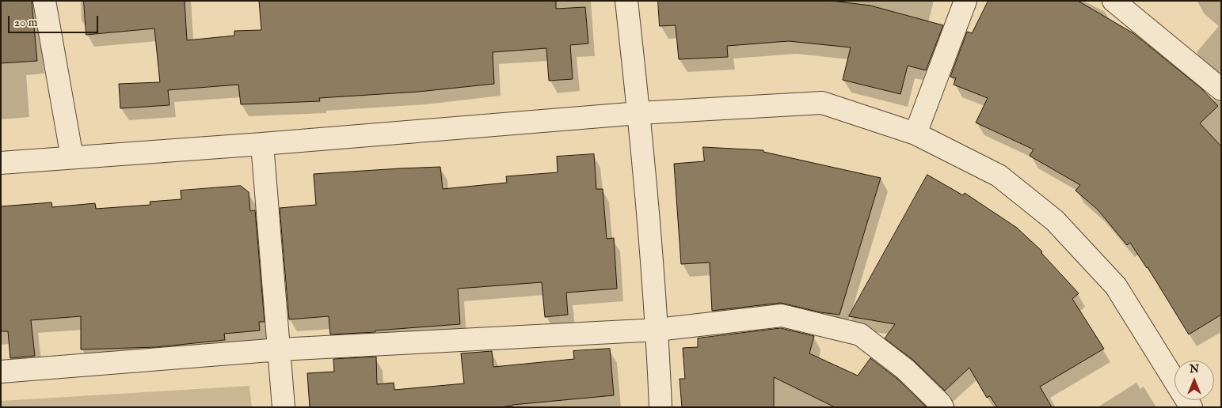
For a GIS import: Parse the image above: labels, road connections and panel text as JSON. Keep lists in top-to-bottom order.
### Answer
{
  "scale_bar": "20 m",
  "north": "top"
}
